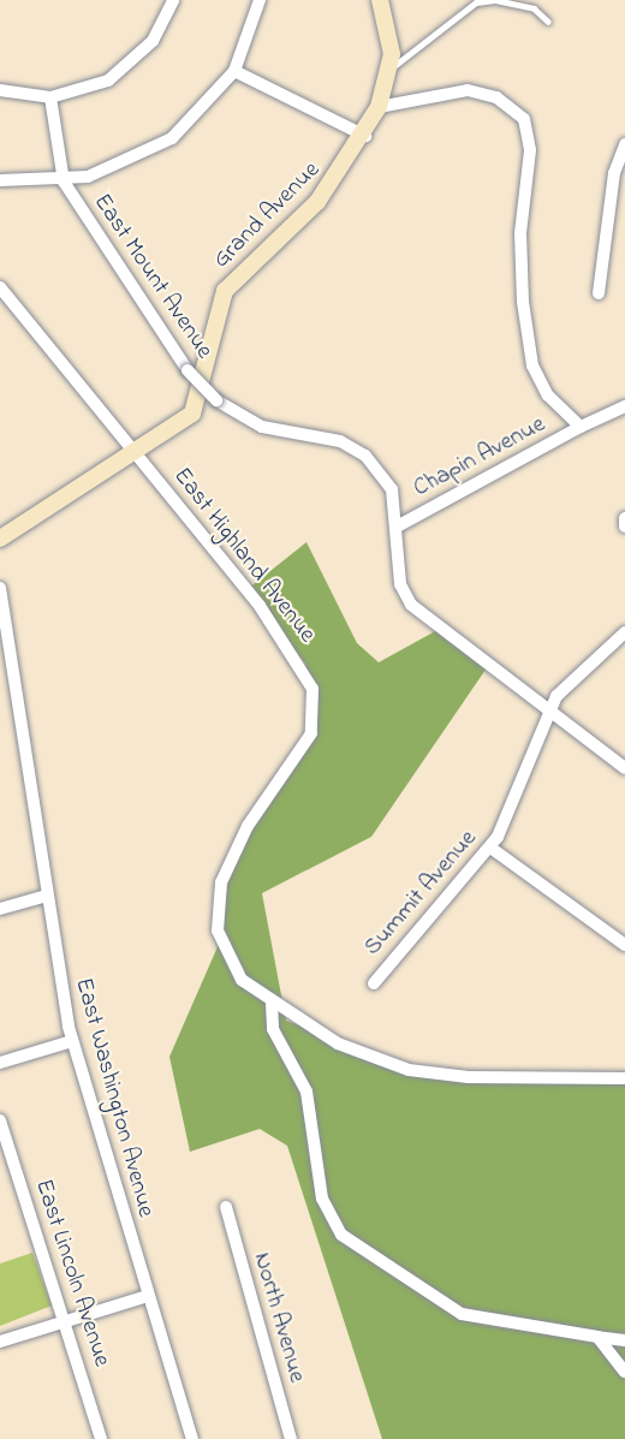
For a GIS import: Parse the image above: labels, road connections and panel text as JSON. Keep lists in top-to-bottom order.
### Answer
{
  "streets": {
    "street": [
      "Grand Avenue",
      "East Mount Avenue",
      "Chapin Avenue",
      "East Highland Avenue",
      "Summit Avenue",
      "East Washington Avenue",
      "East Lincoln Avenue",
      "North Avenue"
    ]
  },
  "crossings": [
    ["Grand Avenue", "East Highland Avenue"],
    ["East Mount Avenue", "Chapin Avenue"],
    ["East Mount Avenue", "Summit Avenue"]
  ]
}
